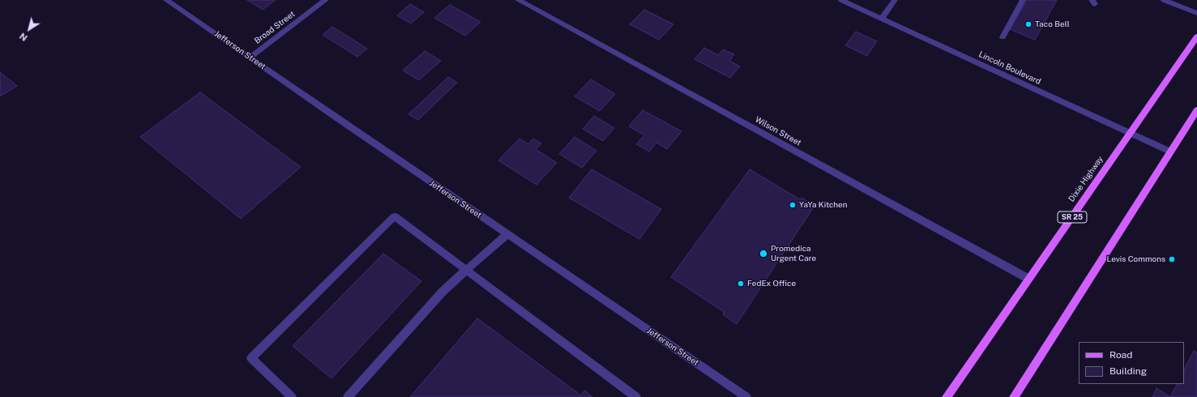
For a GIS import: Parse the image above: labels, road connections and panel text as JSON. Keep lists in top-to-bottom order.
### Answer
{
  "streets": {
    "main road": ["Dixie Highway", "SR 25"],
    "street": [
      "Broad Street",
      "Jefferson Street",
      "Lincoln Boulevard",
      "Wilson Street"
    ]
  },
  "crossings": [
    ["Broad Street", "Jefferson Street"],
    ["Lincoln Boulevard", "Dixie Highway"],
    ["Wilson Street", "Dixie Highway"]
  ],
  "places": [
    "Taco Bell",
    "YaYa Kitchen",
    "Promedica Urgent Care",
    "Levis Commons",
    "FedEx Office"
  ],
  "legend": ["Road", "Building"],
  "north": "bottom left"
}
